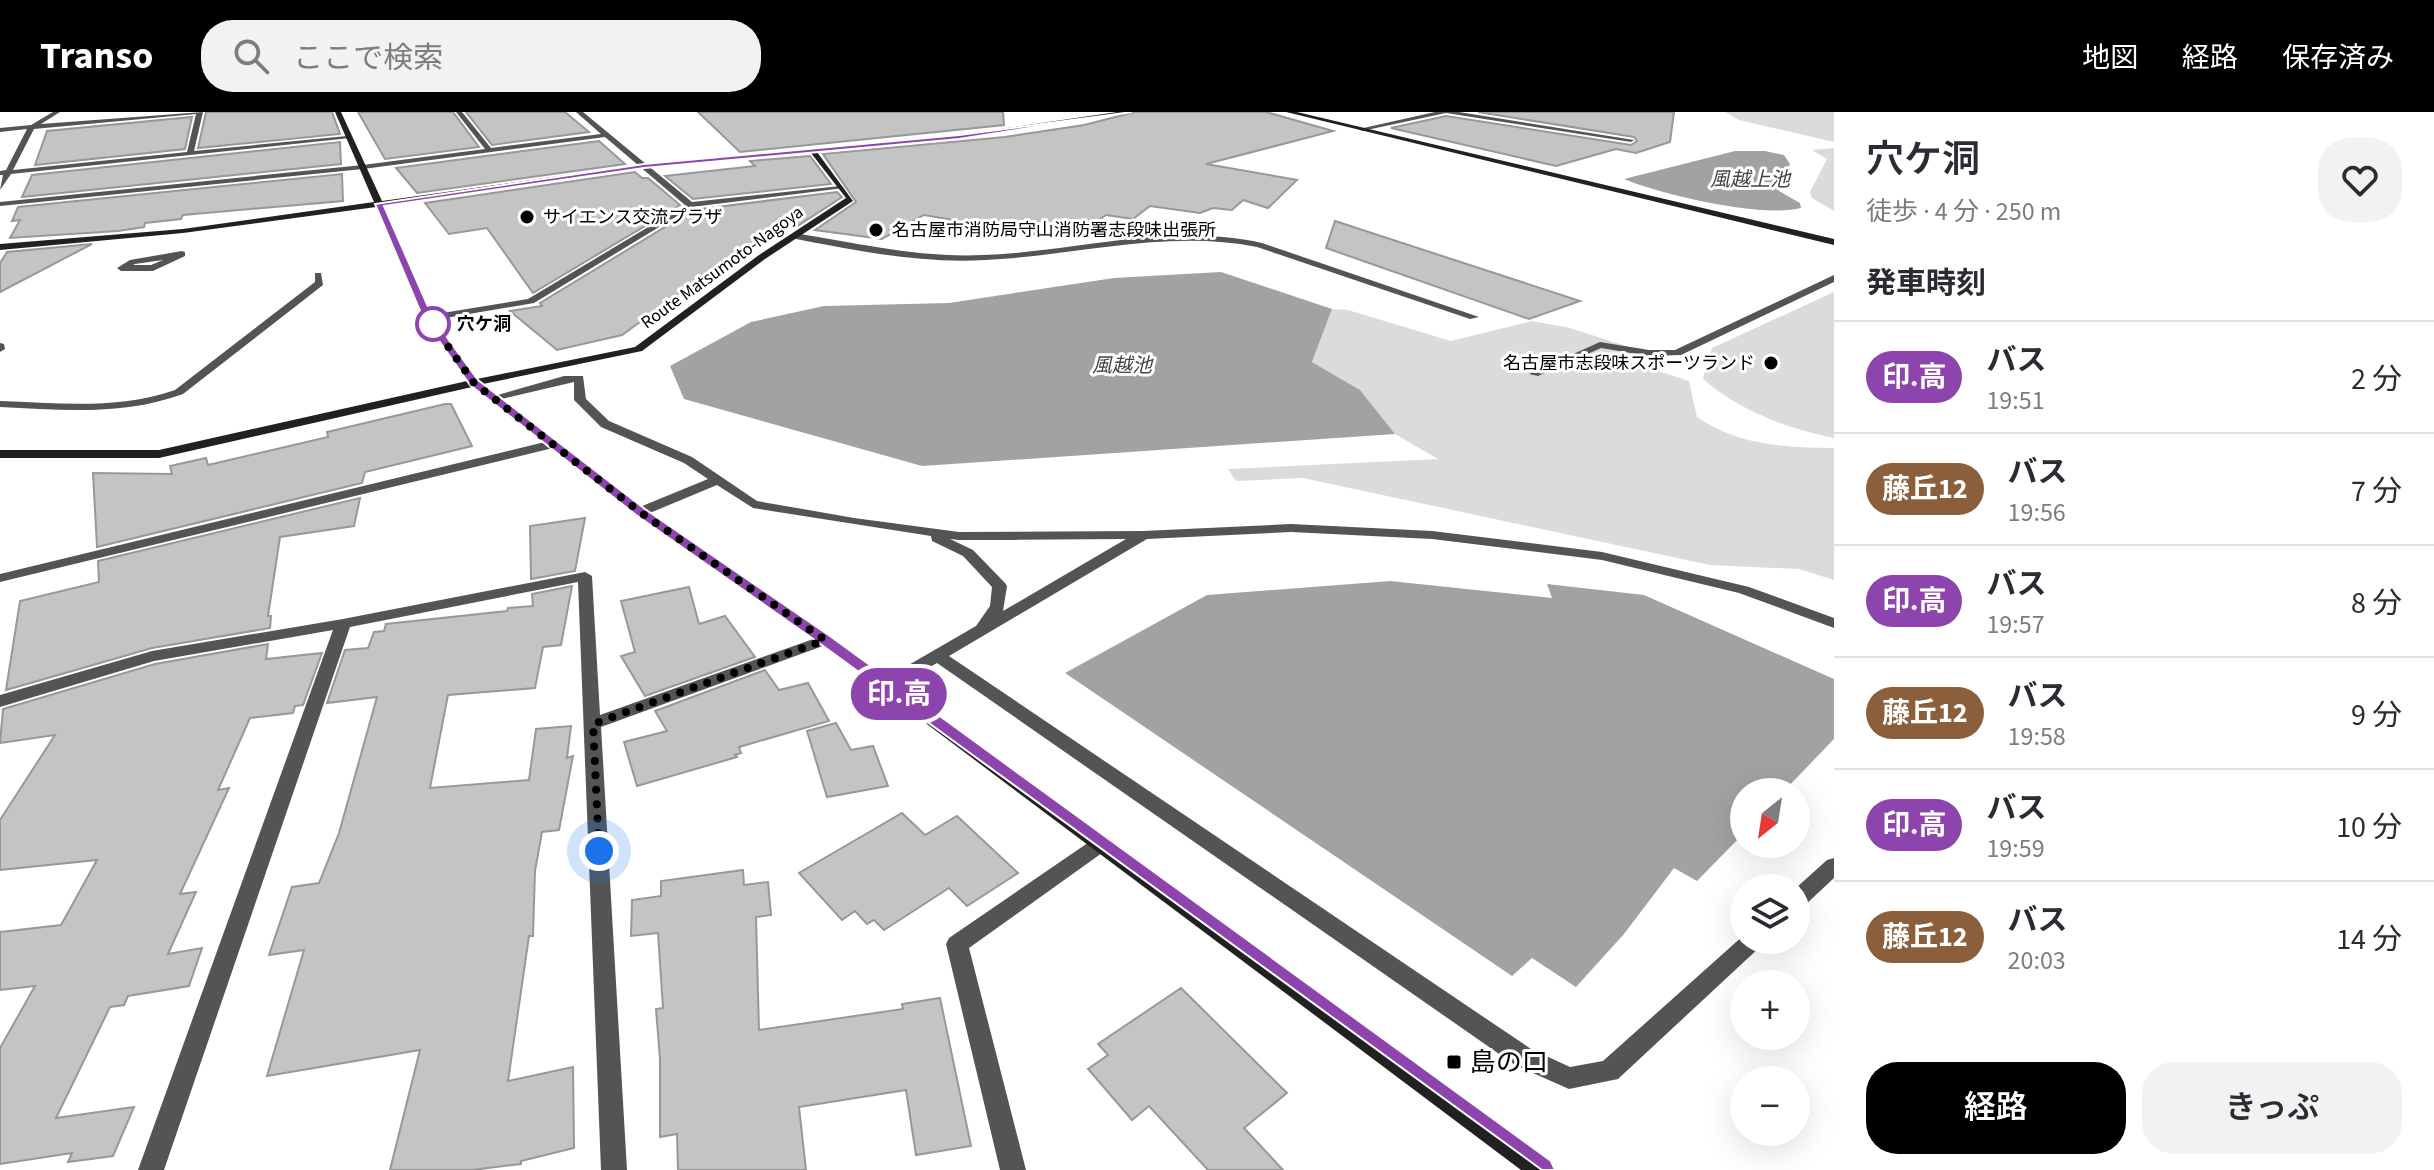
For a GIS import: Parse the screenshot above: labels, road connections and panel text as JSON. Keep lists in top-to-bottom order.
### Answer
{
  "streets": {
    "street": ["Route Matsumoto-Nagoya"]
  },
  "water": ["風越上池", "風越池"],
  "places": {
    "other": [
      "サイエンス交流プラザ",
      "名古屋市消防局守山消防署志段味出張所",
      "穴ケ洞",
      "名古屋市志段味スポーツランド"
    ],
    "transit": ["島の口"]
  },
  "lines": ["bus line 印.高"],
  "north": "bottom left",
  "page": {
    "header": "Transo",
    "search": "ここで検索",
    "nav": ["地図", "経路", "保存済み"],
    "on_map": "印.高",
    "heading": [
      ["穴ケ洞", "徒歩 · 4 分 · 250 m"],
      "発車時刻"
    ],
    "list": [
      {
        "mark": "印.高",
        "name": "バス",
        "note": "19:51",
        "value": "2 分"
      },
      {
        "mark": "藤丘12",
        "name": "バス",
        "note": "19:56",
        "value": "7 分"
      },
      {
        "mark": "印.高",
        "name": "バス",
        "note": "19:57",
        "value": "8 分"
      },
      {
        "mark": "藤丘12",
        "name": "バス",
        "note": "19:58",
        "value": "9 分"
      },
      {
        "mark": "印.高",
        "name": "バス",
        "note": "19:59",
        "value": "10 分"
      },
      {
        "mark": "藤丘12",
        "name": "バス",
        "note": "20:03",
        "value": "14 分"
      }
    ],
    "map_buttons": ["+", "−"],
    "buttons": ["経路", "きっぷ"]
  }
}
